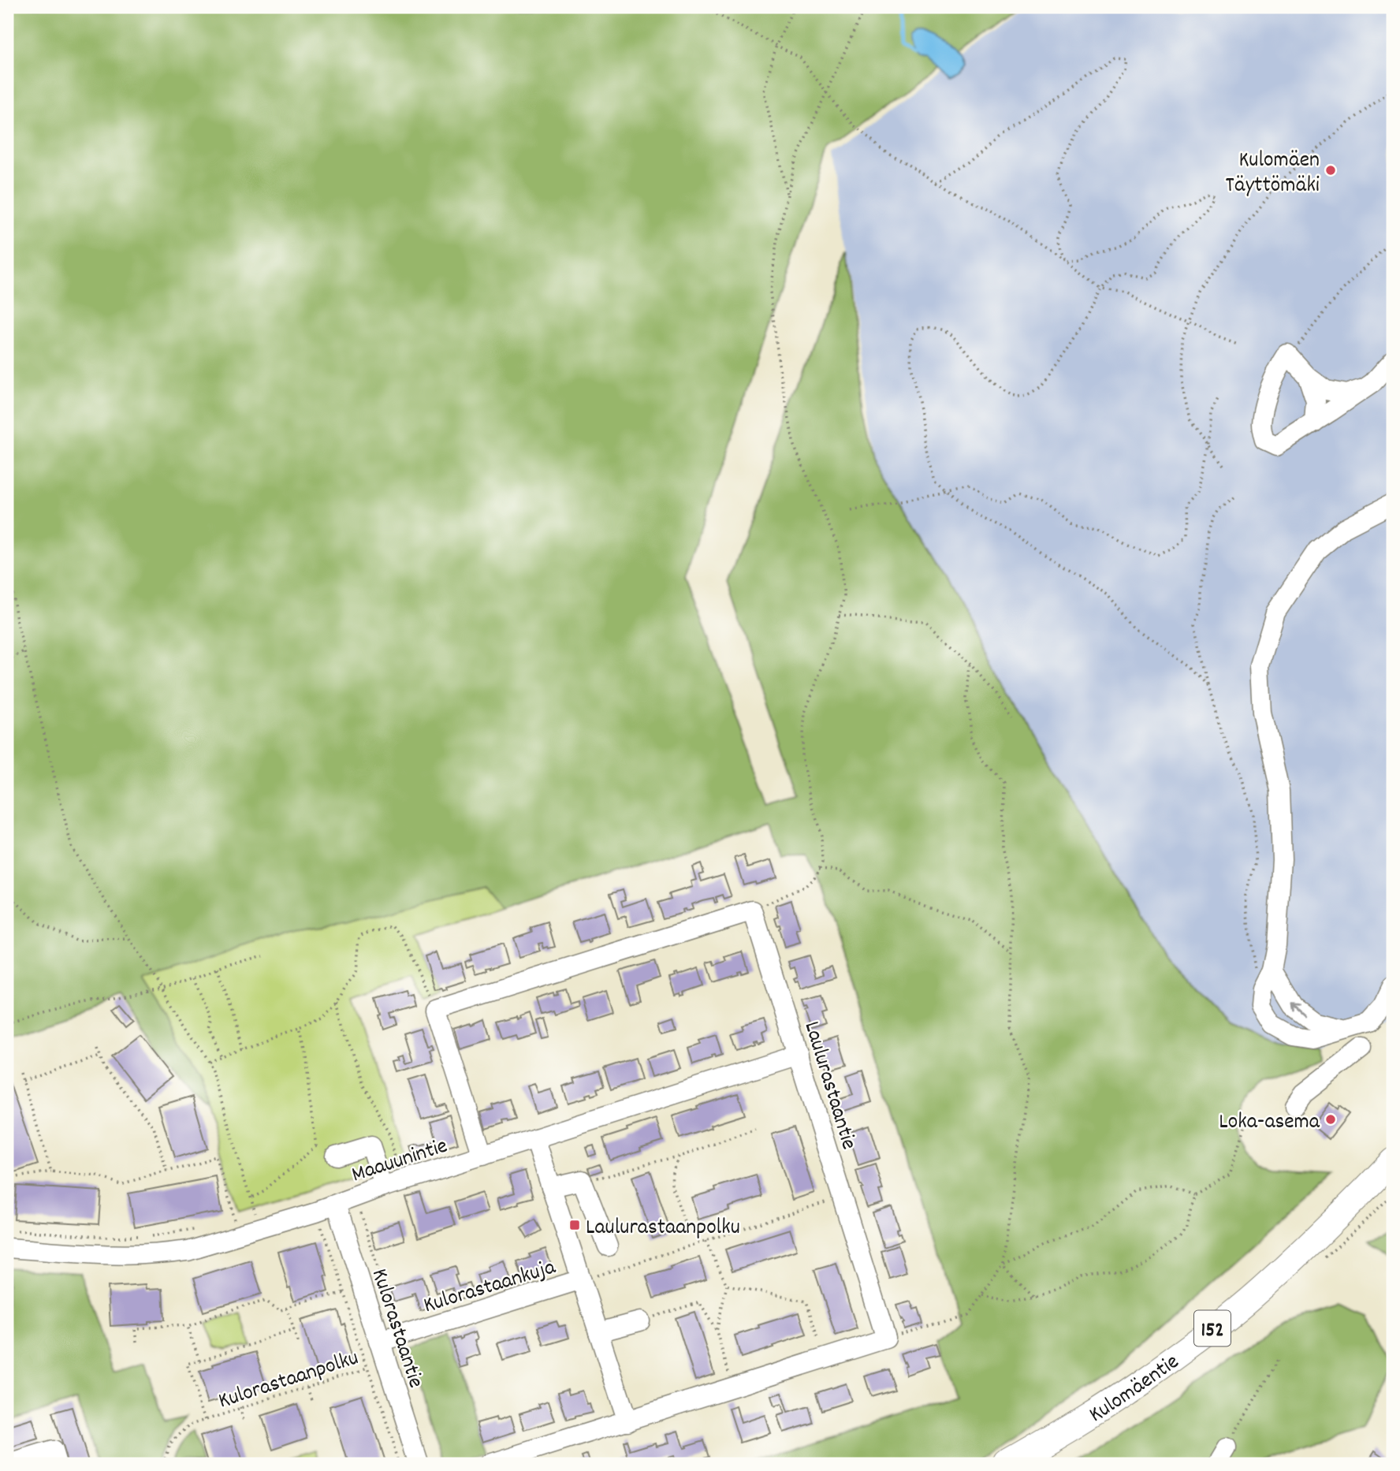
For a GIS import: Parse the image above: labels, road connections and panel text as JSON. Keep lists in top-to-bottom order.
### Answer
{
  "streets": {
    "main road": ["152", "Kulomäentie"],
    "street": [
      "Laulurastaantie",
      "Maauunintie",
      "Kulorastaankuja",
      "Kulorastaantie"
    ],
    "path": ["Kulorastaanpolku"]
  },
  "crossings": [
    ["Laulurastaantie", "Maauunintie"],
    ["Maauunintie", "Kulorastaantie"],
    ["Kulorastaankuja", "Kulorastaantie"],
    ["Kulorastaantie", "Kulorastaanpolku"]
  ],
  "places": {
    "other": ["Kulomäen Täyttömäki", "Loka-asema"],
    "transit": ["Laulurastaanpolku"]
  }
}
